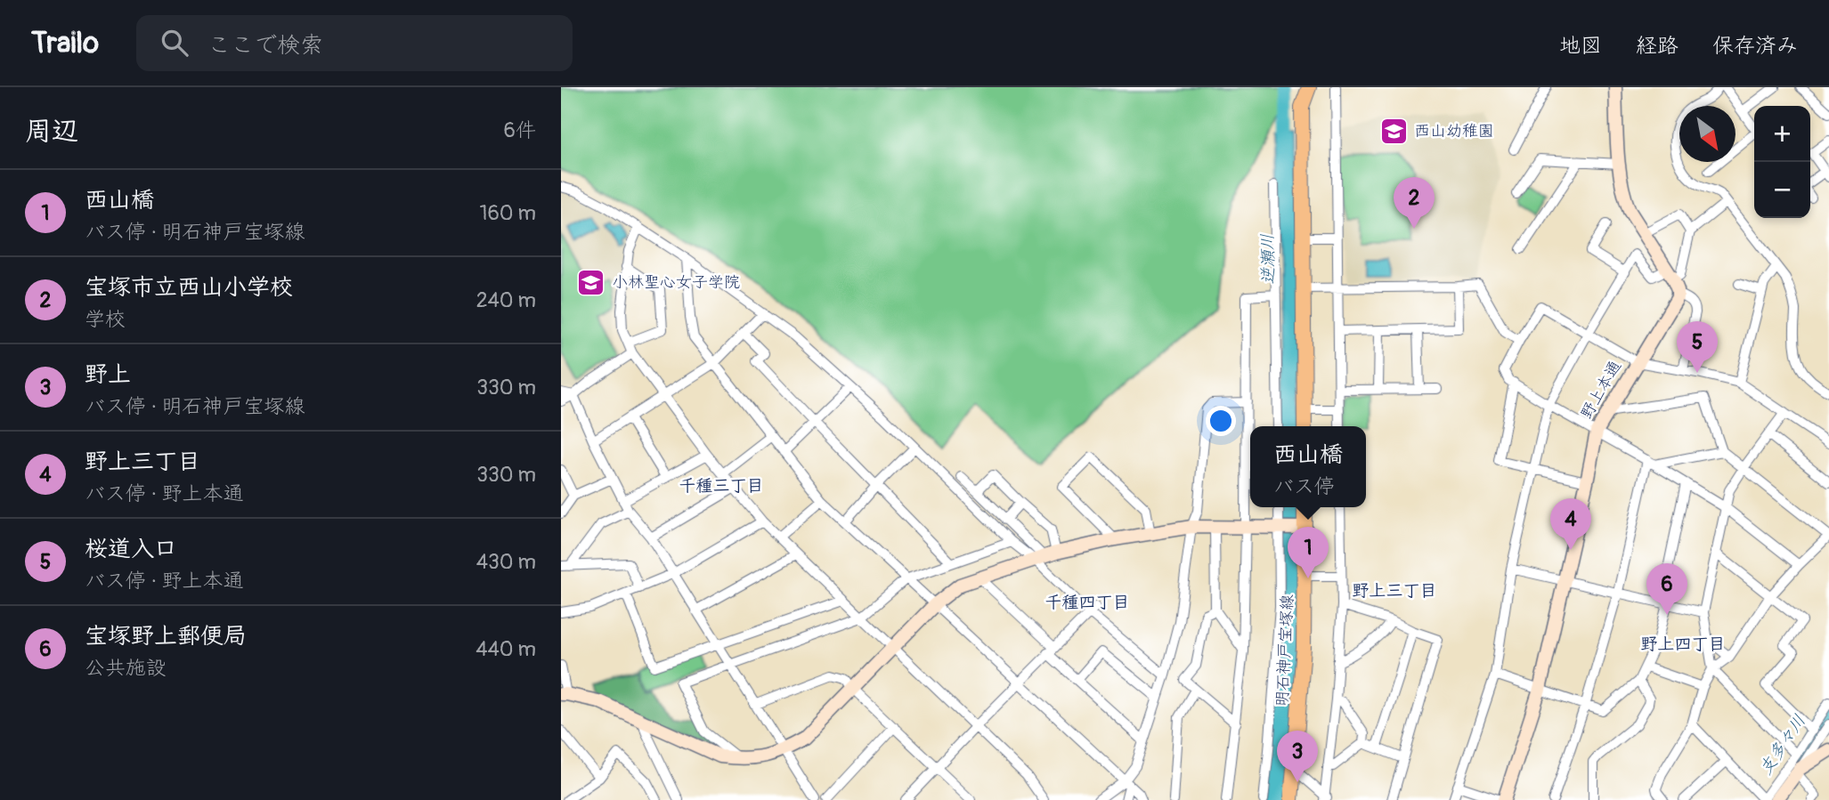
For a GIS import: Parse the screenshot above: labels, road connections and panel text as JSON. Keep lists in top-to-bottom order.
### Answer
{
  "streets": {
    "main road": ["明石神戸宝塚線"],
    "street": ["野上本通"]
  },
  "districts": [
    "千種三丁目",
    "野上三丁目",
    "千種四丁目",
    "野上四丁目"
  ],
  "water": ["逆瀬川", "支多々川"],
  "places": {
    "school or university": ["西山幼稚園", "小林聖心女子学院"]
  },
  "north": "bottom right",
  "page": {
    "header": "Trailo",
    "search": "ここで検索",
    "nav": ["地図", "経路", "保存済み"],
    "heading": ["周辺", "6件"],
    "map_buttons": ["+", "−"],
    "list": [
      {
        "mark": "1",
        "name": "西山橋",
        "note": "バス停 · 明石神戸宝塚線",
        "value": "160 m"
      },
      {
        "mark": "2",
        "name": "宝塚市立西山小学校",
        "note": "学校",
        "value": "240 m"
      },
      {
        "mark": "3",
        "name": "野上",
        "note": "バス停 · 明石神戸宝塚線",
        "value": "330 m"
      },
      {
        "mark": "4",
        "name": "野上三丁目",
        "note": "バス停 · 野上本通",
        "value": "330 m"
      },
      {
        "mark": "5",
        "name": "桜道入口",
        "note": "バス停 · 野上本通",
        "value": "430 m"
      },
      {
        "mark": "6",
        "name": "宝塚野上郵便局",
        "note": "公共施設",
        "value": "440 m"
      }
    ],
    "pins": [
      "2",
      "5",
      "4",
      "1",
      "6",
      "3"
    ],
    "popup": ["西山橋", "バス停"]
  }
}
